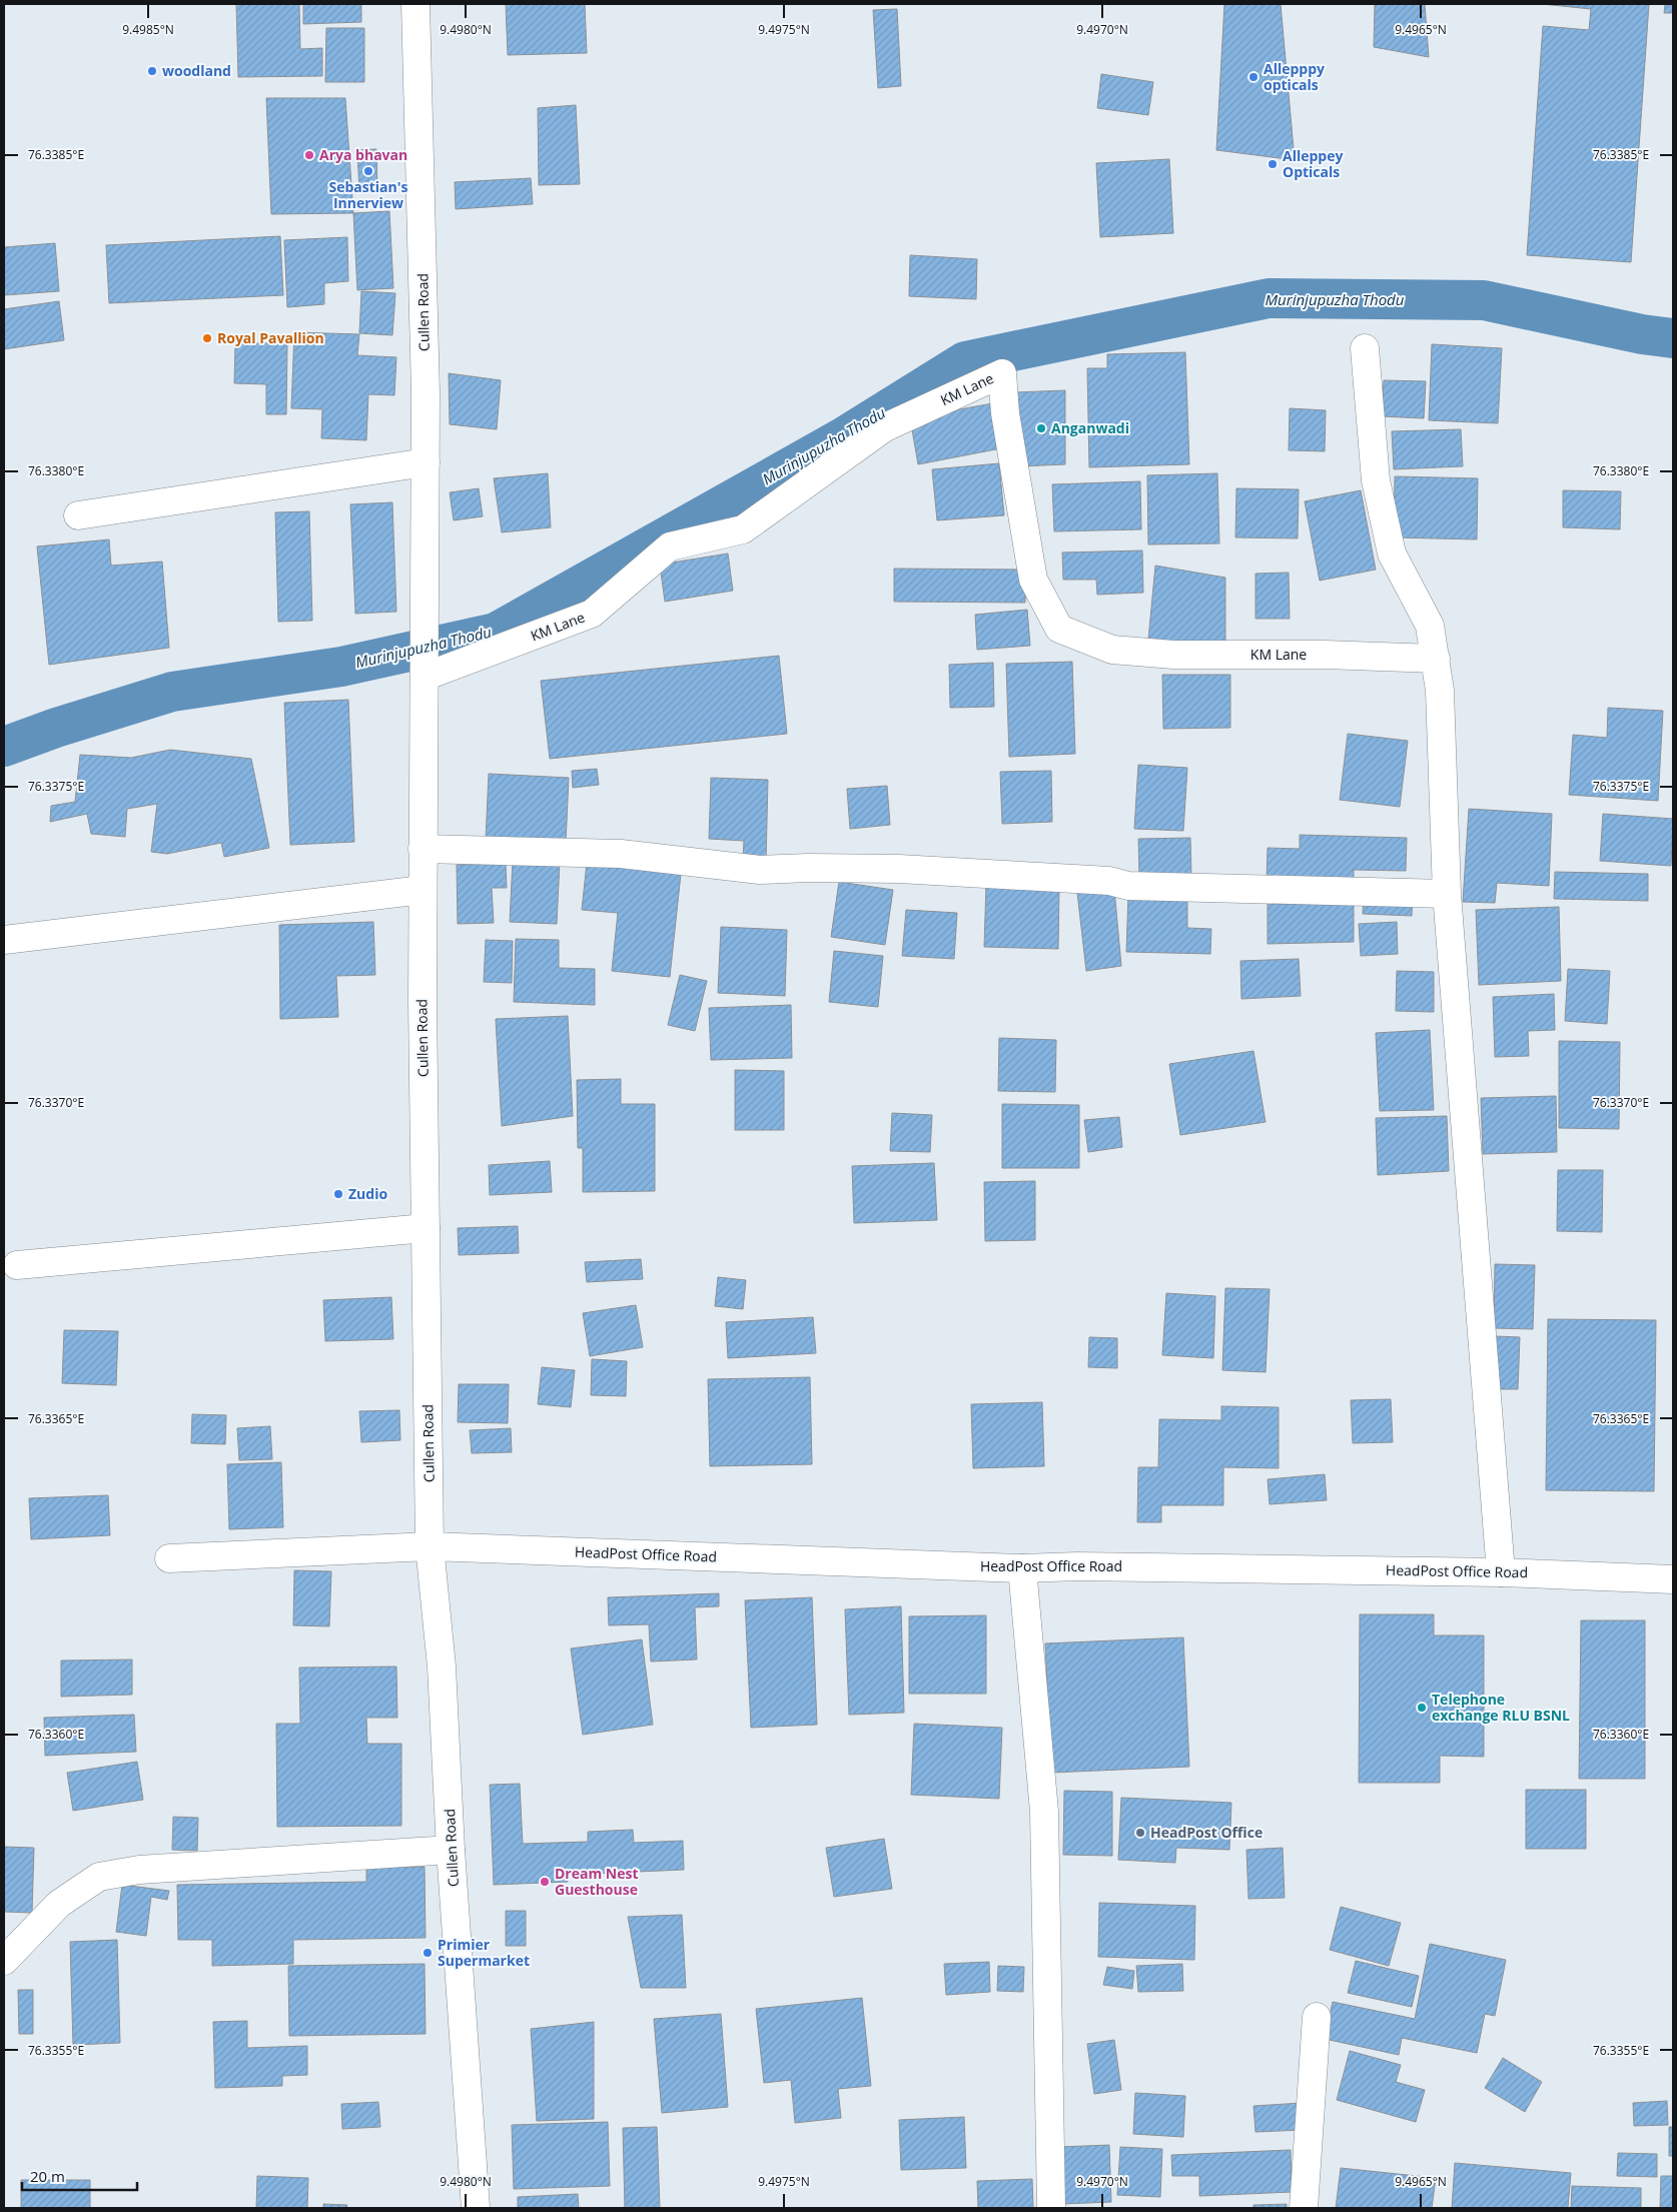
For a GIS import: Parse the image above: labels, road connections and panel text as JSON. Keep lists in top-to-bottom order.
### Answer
{
  "streets": {
    "street": ["Cullen Road", "KM Lane", "HeadPost Office Road"]
  },
  "crossings": [
    ["Cullen Road", "KM Lane"],
    ["Cullen Road", "HeadPost Office Road"]
  ],
  "water": ["Murinjupuzha Thodu"],
  "places": [
    "woodland",
    "Allepppy opticals",
    "Arya bhavan",
    "Alleppey Opticals",
    "Sebastian's Innerview",
    "Royal Pavallion",
    "Anganwadi",
    "Zudio",
    "Telephone exchange RLU BSNL",
    "HeadPost Office",
    "Dream Nest Guesthouse",
    "Primier Supermarket"
  ],
  "scale_bar": "20 m",
  "coordinates": [
    "9.4985°N",
    "9.4980°N",
    "9.4975°N",
    "9.4970°N",
    "9.4965°N",
    "76.3385°E",
    "76.3380°E",
    "76.3375°E",
    "76.3370°E",
    "76.3365°E",
    "76.3360°E",
    "76.3355°E"
  ]
}
